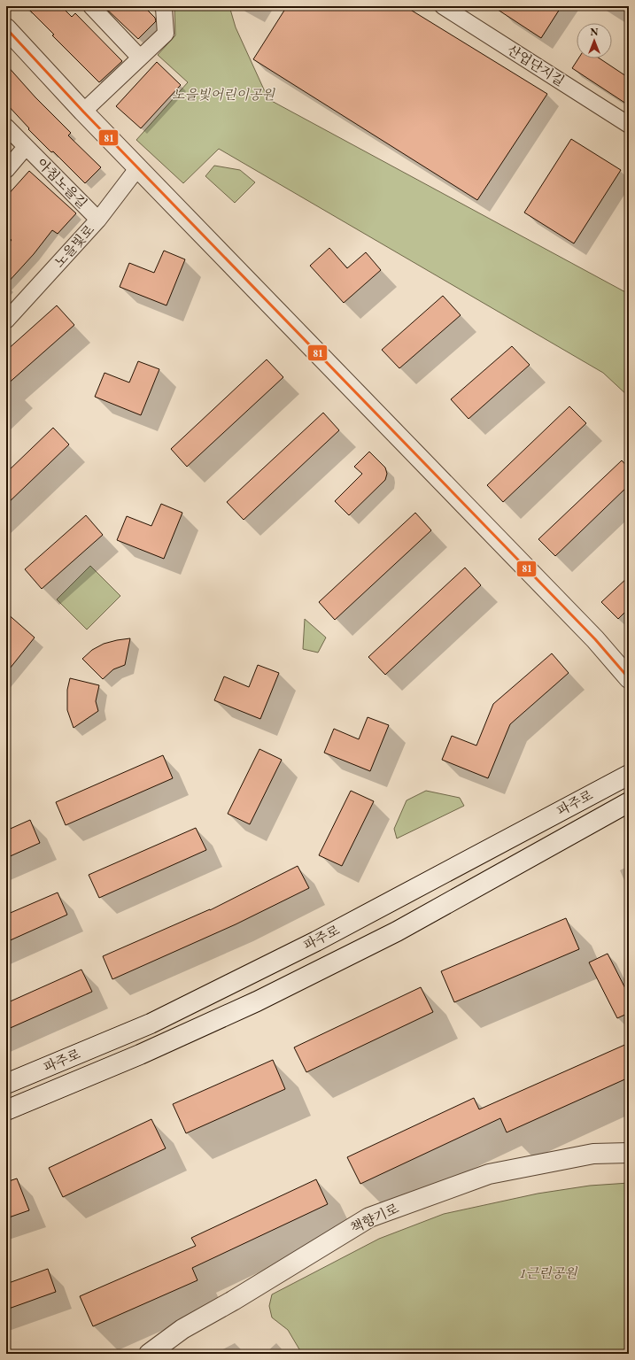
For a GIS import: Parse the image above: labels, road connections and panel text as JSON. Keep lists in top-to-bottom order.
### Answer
{
  "streets": {
    "street": [
      "산업단지길",
      "아침노을길",
      "노을빛로",
      "파주로",
      "책향기로"
    ]
  },
  "crossings": [
    ["아침노을길", "노을빛로"]
  ],
  "parks": ["노을빛어린이공원", "1근린공원"],
  "lines": ["transit line 81"],
  "north": "top"
}
